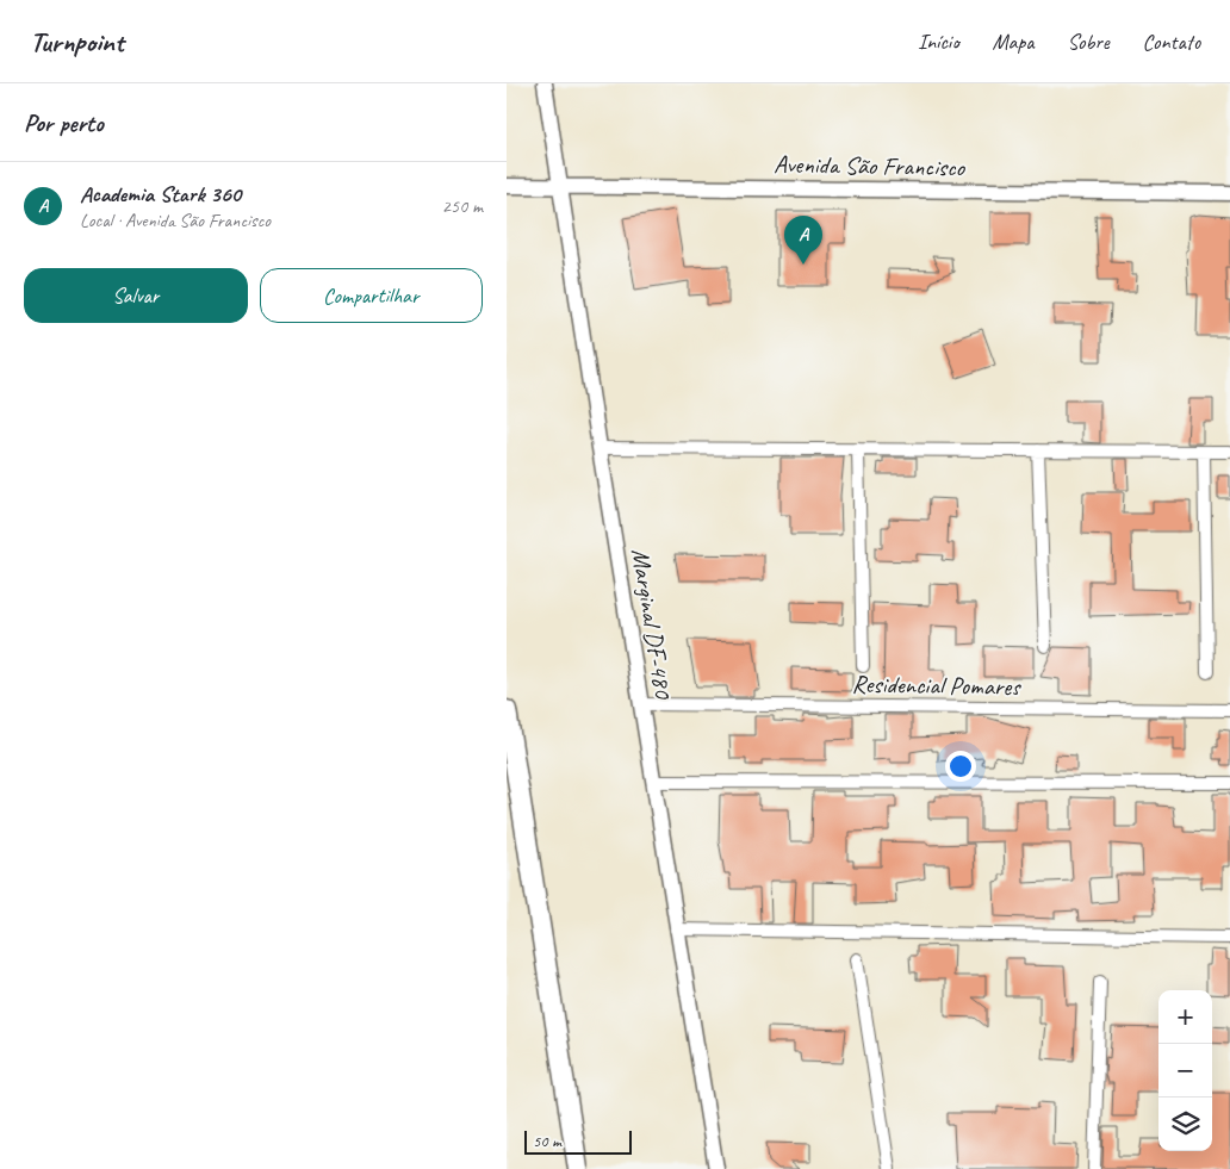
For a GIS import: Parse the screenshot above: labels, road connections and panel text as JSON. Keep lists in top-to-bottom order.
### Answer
{
  "streets": {
    "street": ["Avenida São Francisco", "Marginal DF-480", "Residencial Pomares"]
  },
  "crossings": [
    ["Avenida São Francisco", "Marginal DF-480"],
    ["Marginal DF-480", "Residencial Pomares"]
  ],
  "scale_bar": "50 m",
  "page": {
    "header": "Turnpoint",
    "nav": [
      "Início",
      "Mapa",
      "Sobre",
      "Contato"
    ],
    "heading": "Por perto",
    "list": [
      {
        "mark": "A",
        "name": "Academia Stark 360",
        "note": "Local · Avenida São Francisco",
        "value": "250 m"
      }
    ],
    "pins": "A",
    "buttons": ["Salvar", "Compartilhar"],
    "map_buttons": ["+", "−"],
    "scale": "50 m"
  }
}
